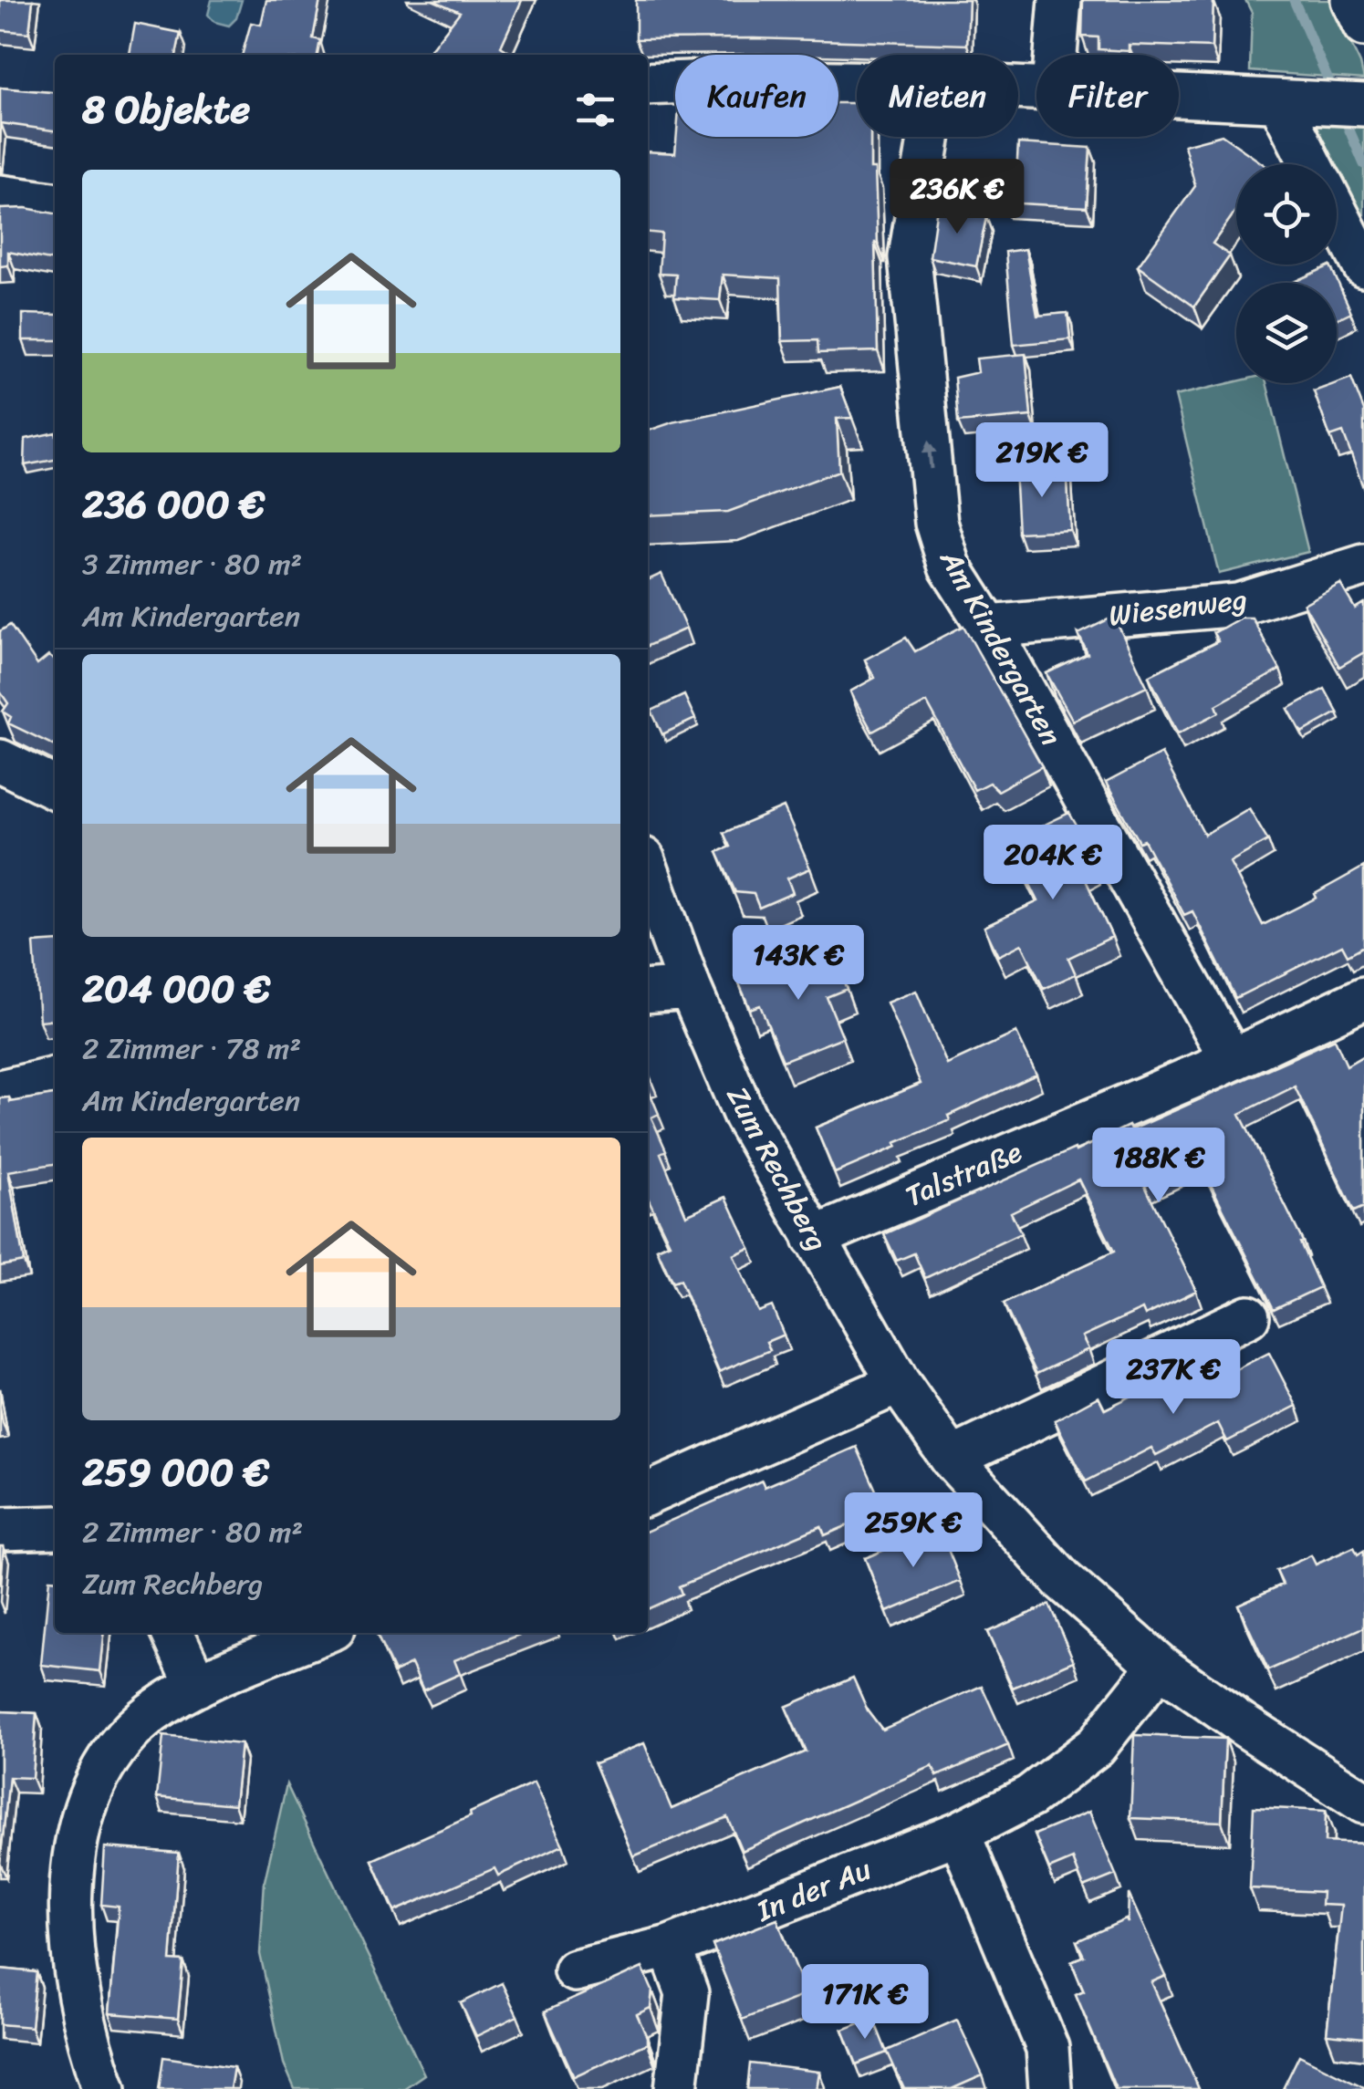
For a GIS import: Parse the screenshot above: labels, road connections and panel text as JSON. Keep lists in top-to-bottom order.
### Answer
{
  "streets": {
    "street": [
      "Wiesenweg",
      "Am Kindergarten",
      "Zum Rechberg",
      "Talstraße",
      "In der Au"
    ]
  },
  "crossings": [
    ["Wiesenweg", "Am Kindergarten"],
    ["Am Kindergarten", "Talstraße"],
    ["Zum Rechberg", "Talstraße"],
    ["Zum Rechberg", "In der Au"]
  ],
  "one_way": ["Am Kindergarten"],
  "page": {
    "chip": ["Kaufen", "Mieten", "Filter"],
    "heading": "8 Objekte",
    "price": [
      "236K €",
      "219K €",
      "204K €",
      "143K €",
      "188K €",
      "237K €",
      "259K €",
      "171K €"
    ],
    "list": [
      {
        "name": "236 000 €",
        "note": "3 Zimmer · 80 m² · Am Kindergarten"
      },
      {
        "name": "204 000 €",
        "note": "2 Zimmer · 78 m² · Am Kindergarten"
      },
      {
        "name": "259 000 €",
        "note": "2 Zimmer · 80 m² · Zum Rechberg"
      }
    ]
  }
}
